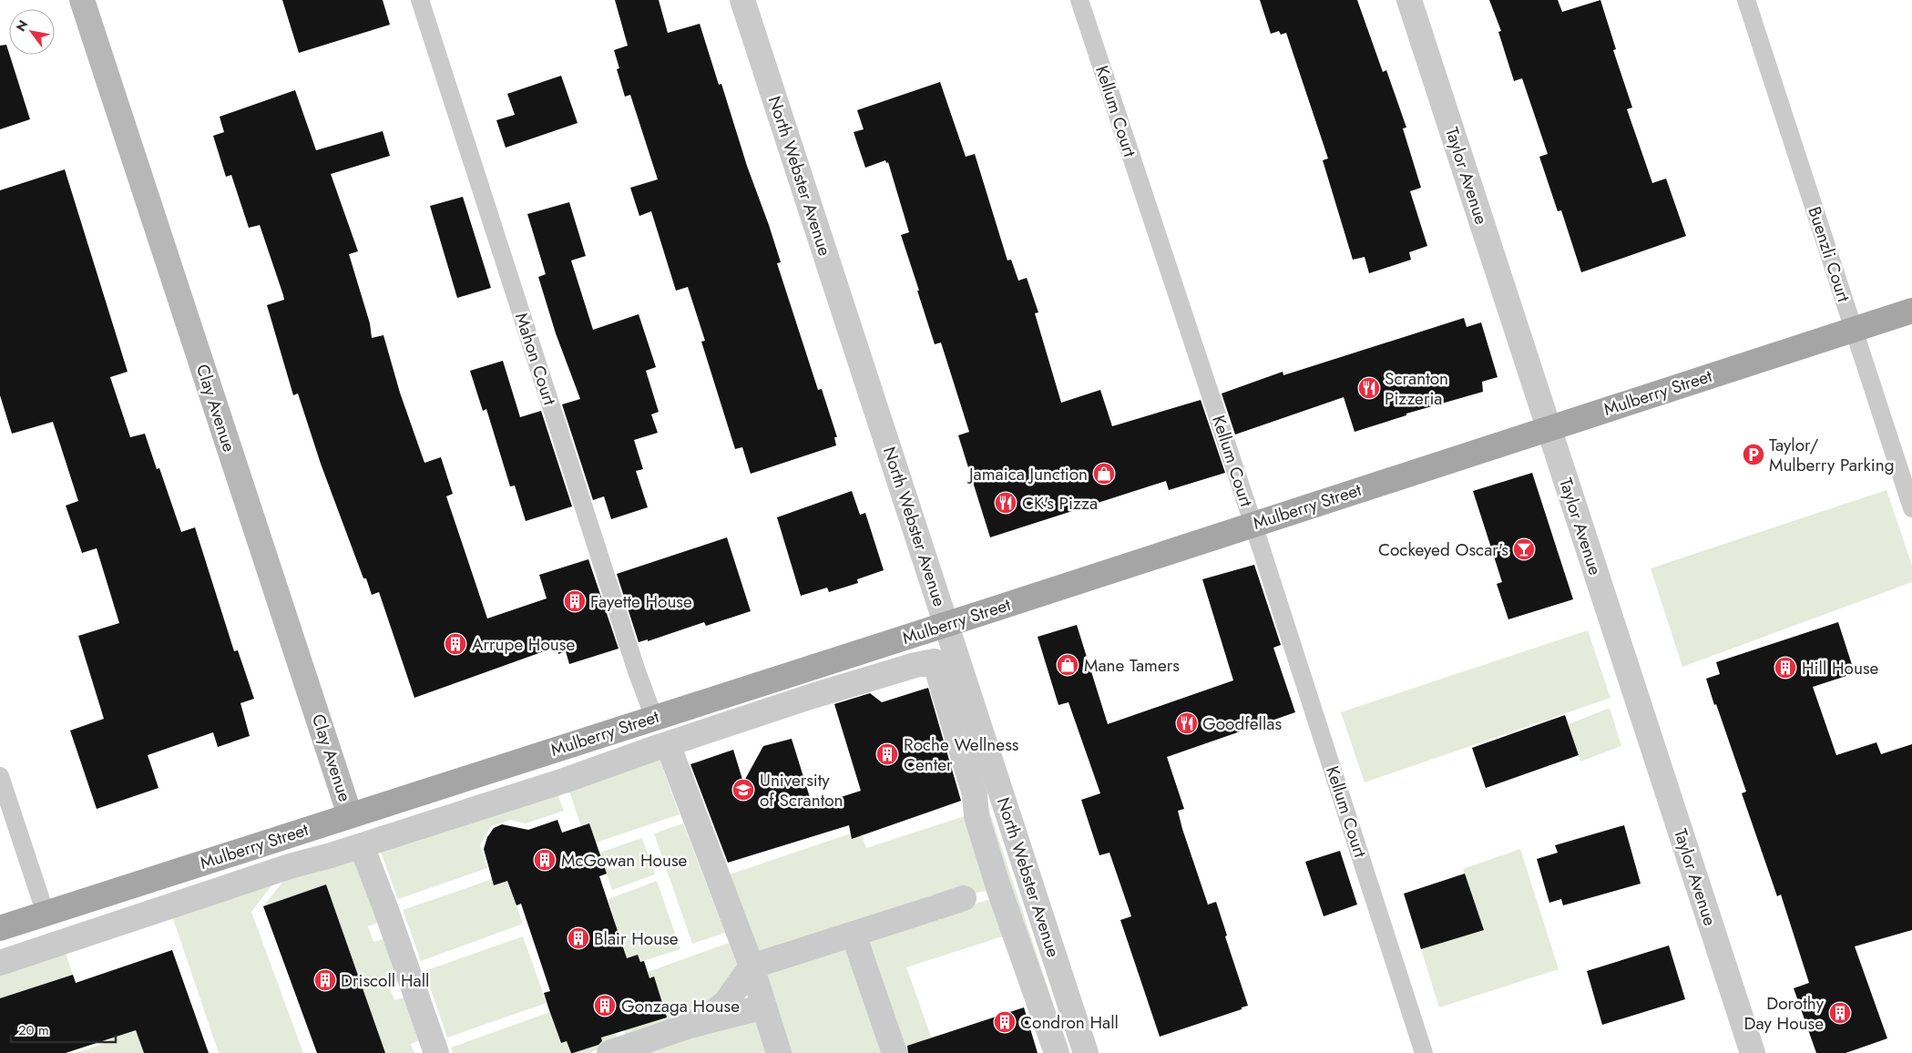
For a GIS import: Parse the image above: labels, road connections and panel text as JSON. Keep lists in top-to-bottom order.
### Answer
{
  "streets": {
    "main road": ["Mulberry Street", "Clay Avenue"],
    "street": ["North Webster Avenue", "Taylor Avenue"],
    "lane": ["Kellum Court", "Buenzli Court", "Mahon Court"]
  },
  "crossings": [
    ["Kellum Court", "Mulberry Street"],
    ["North Webster Avenue", "Mulberry Street"],
    ["Taylor Avenue", "Mulberry Street"],
    ["Buenzli Court", "Mulberry Street"],
    ["Mahon Court", "Mulberry Street"],
    ["Mulberry Street", "Clay Avenue"]
  ],
  "places": {
    "restaurant": ["Scranton Pizzeria", "CK's Pizza", "Goodfellas"],
    "parking": ["Taylor/ Mulberry Parking"],
    "shop": ["Jamaica Junction", "Mane Tamers"],
    "bar": ["Cockeyed Oscar's"],
    "building": [
      "Fayette House",
      "Arrupe House",
      "Hill House",
      "Roche Wellness Center",
      "McGowan House",
      "Blair House",
      "Driscoll Hall",
      "Gonzaga House",
      "Dorothy Day House",
      "Condron Hall"
    ],
    "school or university": ["University of Scranton"]
  },
  "scale_bar": "20 m",
  "north": "top left"
}
